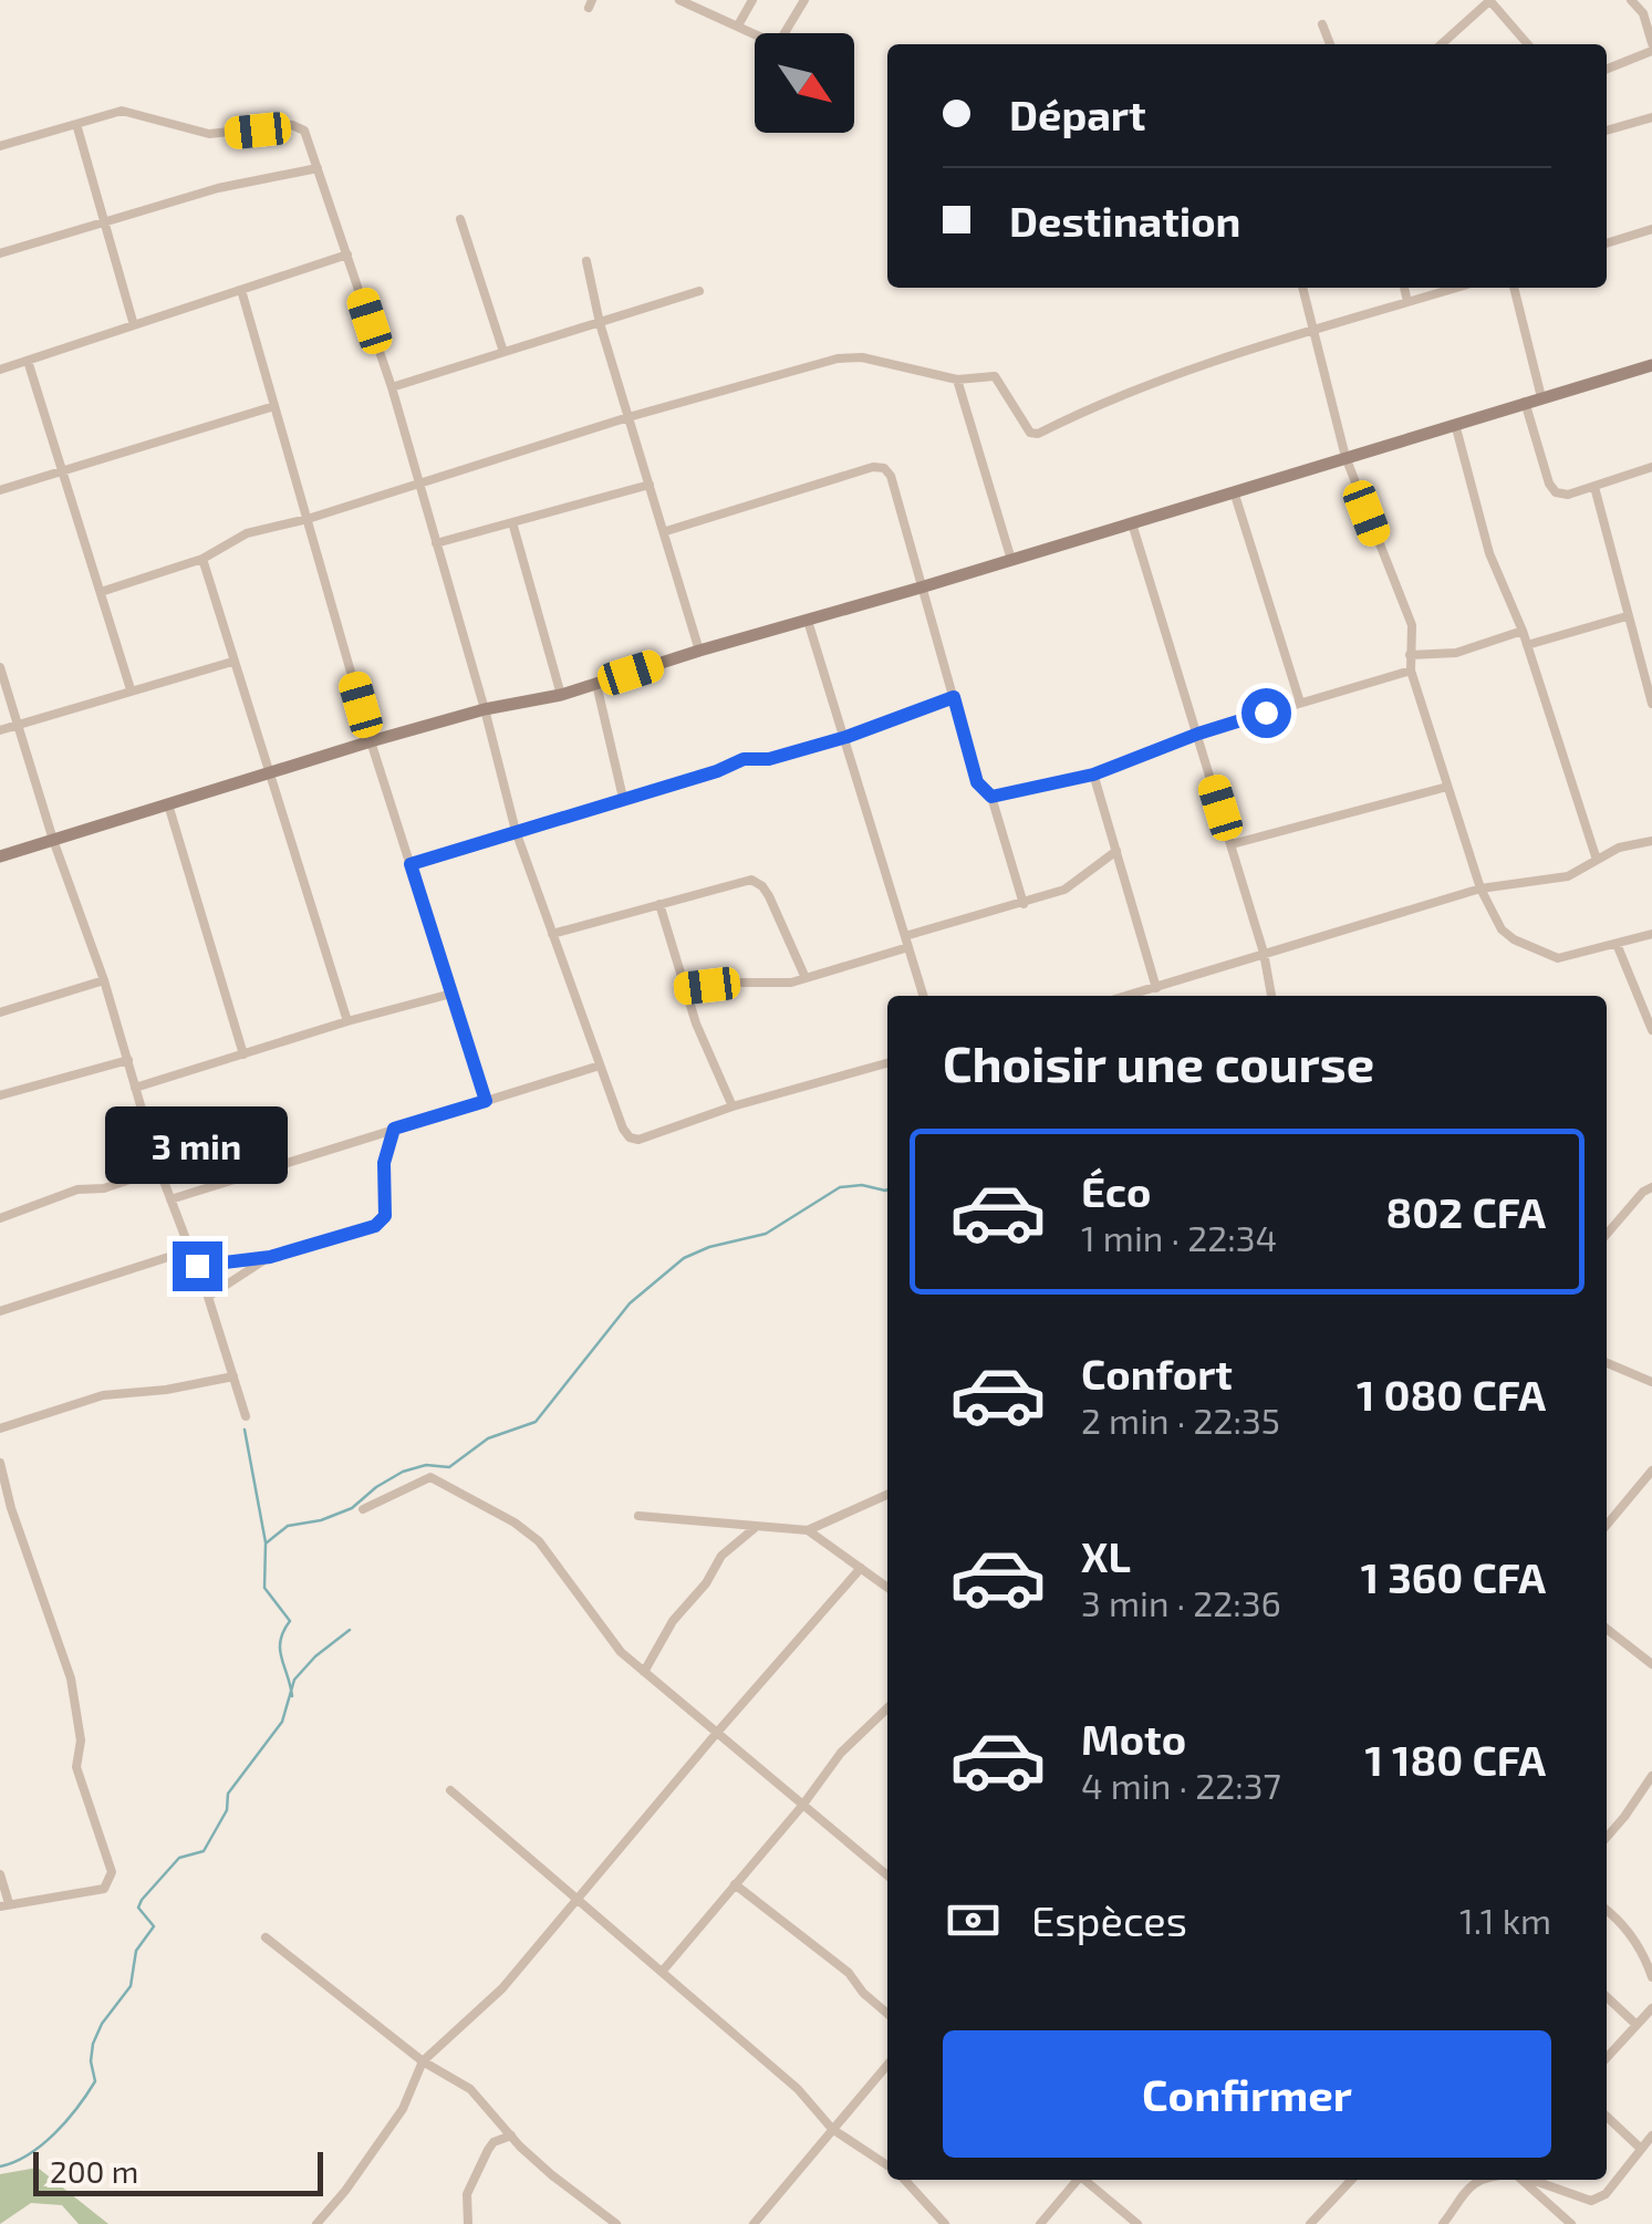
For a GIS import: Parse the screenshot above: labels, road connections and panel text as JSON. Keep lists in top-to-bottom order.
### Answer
{
  "scale_bar": "200 m",
  "north": "bottom right",
  "page": {
    "banner": ["Départ", "Destination"],
    "heading": "Choisir une course",
    "bubble": "3 min",
    "list": [
      {
        "name": "Éco",
        "note": "1 min · 22:34",
        "value": "802 CFA"
      },
      {
        "name": "Confort",
        "note": "2 min · 22:35",
        "value": "1 080 CFA"
      },
      {
        "name": "XL",
        "note": "3 min · 22:36",
        "value": "1 360 CFA"
      },
      {
        "name": "Moto",
        "note": "4 min · 22:37",
        "value": "1 180 CFA"
      }
    ],
    "pay": ["Espèces", "1.1 km"],
    "buttons": "Confirmer",
    "scale": "200 m"
  }
}
